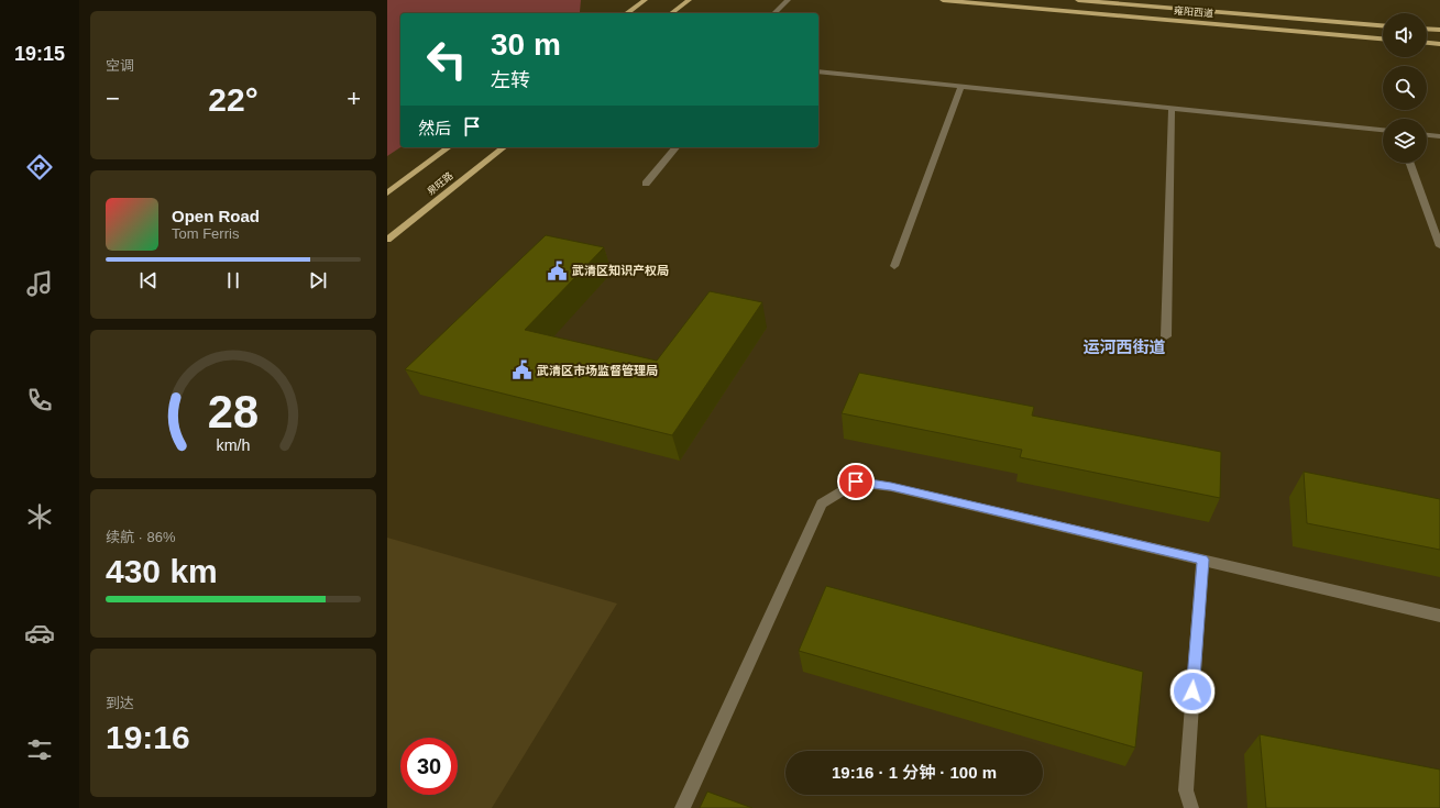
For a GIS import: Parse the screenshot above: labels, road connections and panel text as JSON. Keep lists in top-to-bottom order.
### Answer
{
  "streets": {
    "main road": ["雍阳西道", "泉旺路"]
  },
  "districts": ["运河西街道"],
  "places": {
    "public building": ["武清区知识产权局", "武清区市场监督管理局"]
  },
  "page": {
    "tabs": "19:15",
    "tile": [
      "空调",
      ["续航 · 86%", "430 km"],
      ["到达", "19:16"]
    ],
    "turn": ["30 m", "左转"],
    "heat": ["−", "22°", "+"],
    "then": "然后",
    "song": ["Open Road", "Tom Ferris"],
    "limit": "30",
    "trip": "19:16 · 1 分钟 · 100 m",
    "gauge": ["28", "km/h"]
  }
}
